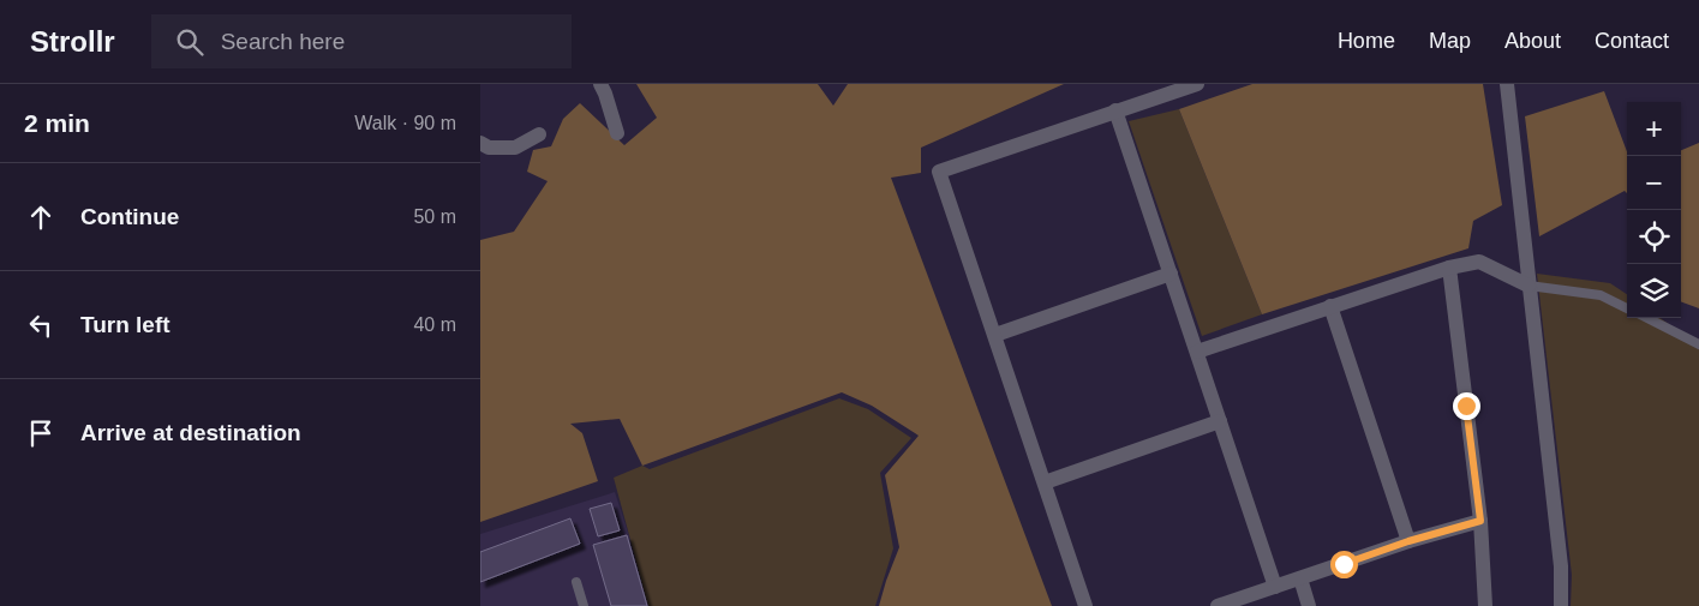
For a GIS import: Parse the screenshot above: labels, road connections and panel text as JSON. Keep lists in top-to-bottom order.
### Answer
{
  "page": {
    "header": "Strollr",
    "search": "Search here",
    "nav": [
      "Home",
      "Map",
      "About",
      "Contact"
    ],
    "heading": ["2 min", "Walk · 90 m"],
    "map_buttons": ["+", "−"],
    "list": [
      ["Continue", "50 m"],
      ["Turn left", "40 m"],
      "Arrive at destination"
    ]
  }
}
